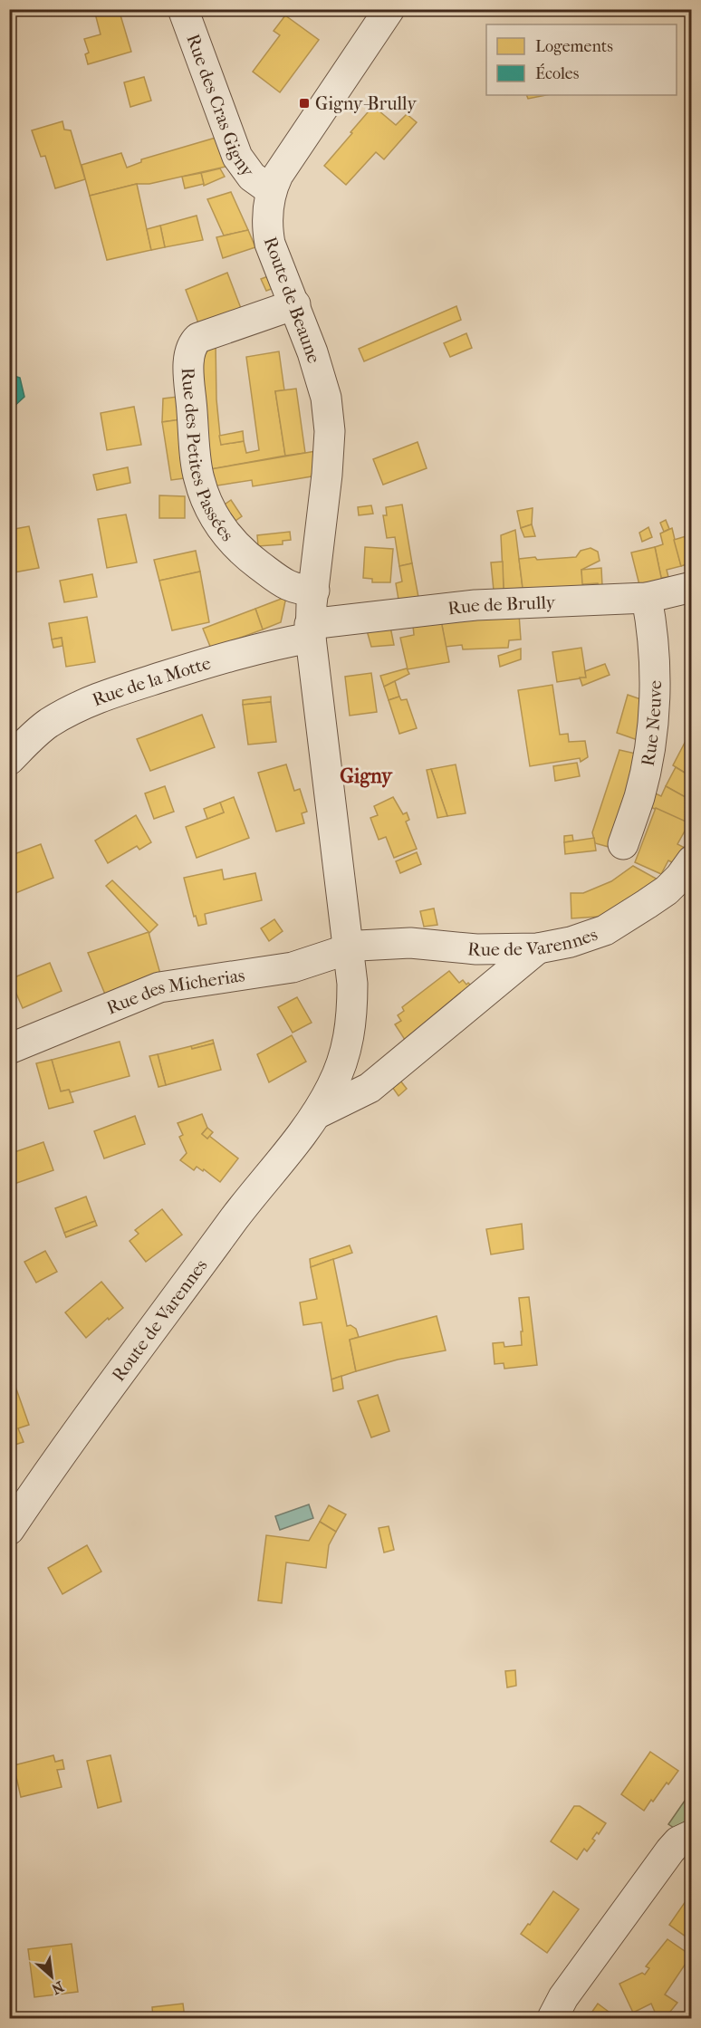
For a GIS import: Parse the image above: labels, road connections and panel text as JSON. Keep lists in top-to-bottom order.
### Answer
{
  "streets": {
    "street": [
      "Rue des Cras Gigny",
      "Route de Beaune",
      "Rue des Petites Passées",
      "Rue de Brully",
      "Rue de la Motte",
      "Rue Neuve",
      "Rue de Varennes",
      "Rue des Micherias",
      "Route de Varennes"
    ]
  },
  "crossings": [
    ["Rue des Cras Gigny", "Route de Beaune"],
    ["Route de Beaune", "Rue des Petites Passées"],
    ["Route de Beaune", "Rue de Brully"],
    ["Route de Beaune", "Rue de la Motte"],
    ["Route de Beaune", "Rue de Varennes"],
    ["Route de Beaune", "Rue des Micherias"],
    ["Route de Beaune", "Route de Varennes"],
    ["Rue de Brully", "Rue de la Motte"],
    ["Rue de Brully", "Rue Neuve"],
    ["Rue de Varennes", "Rue des Micherias"],
    ["Rue de Varennes", "Route de Varennes"],
    ["Rue des Micherias", "Route de Varennes"]
  ],
  "districts": ["Gigny"],
  "places": {
    "transit": ["Gigny-Brully"]
  },
  "legend": ["Logements", "Écoles"],
  "north": "bottom right"
}
